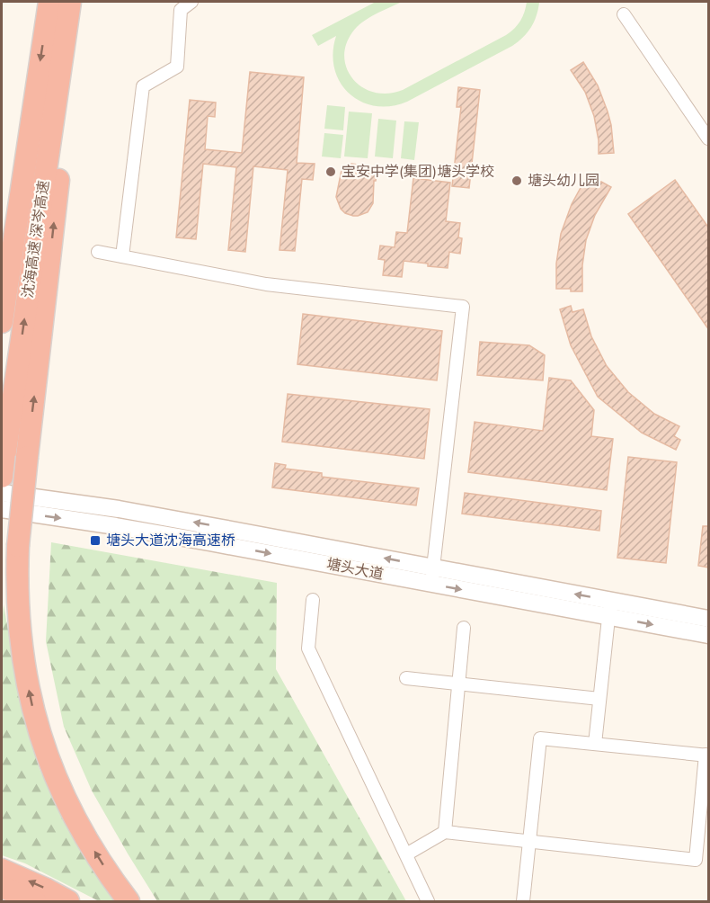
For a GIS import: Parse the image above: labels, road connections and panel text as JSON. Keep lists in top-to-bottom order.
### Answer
{
  "streets": {
    "highway": ["沈海高速 深岑高速"],
    "main road": ["塘头大道"]
  },
  "places": {
    "other": ["宝安中学(集团)塘头学校", "塘头幼儿园"],
    "transit": ["塘头大道沈海高速桥"]
  }
}
